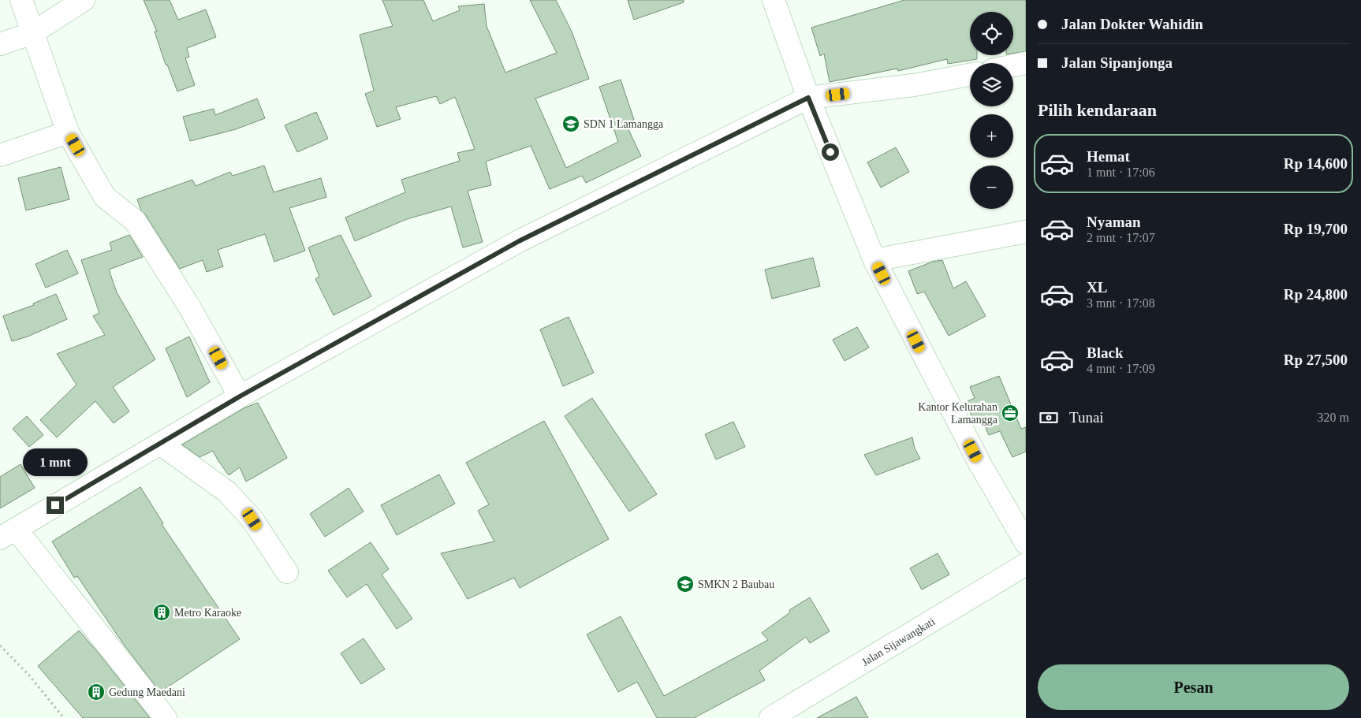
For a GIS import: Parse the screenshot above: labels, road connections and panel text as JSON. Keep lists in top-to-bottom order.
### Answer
{
  "streets": {
    "street": ["Jalan Sijawangkati"]
  },
  "places": {
    "school or university": ["SDN 1 Lamangga", "SMKN 2 Baubau"],
    "office": ["Kantor Kelurahan Lamangga"],
    "building": ["Metro Karaoke", "Gedung Maedani"]
  },
  "page": {
    "banner": ["Jalan Dokter Wahidin", "Jalan Sipanjonga"],
    "map_buttons": ["+", "−"],
    "heading": "Pilih kendaraan",
    "list": [
      {
        "name": "Hemat",
        "note": "1 mnt · 17:06",
        "value": "Rp 14,600"
      },
      {
        "name": "Nyaman",
        "note": "2 mnt · 17:07",
        "value": "Rp 19,700"
      },
      {
        "name": "XL",
        "note": "3 mnt · 17:08",
        "value": "Rp 24,800"
      },
      {
        "name": "Black",
        "note": "4 mnt · 17:09",
        "value": "Rp 27,500"
      }
    ],
    "pay": ["Tunai", "320 m"],
    "bubble": "1 mnt",
    "buttons": "Pesan"
  }
}
